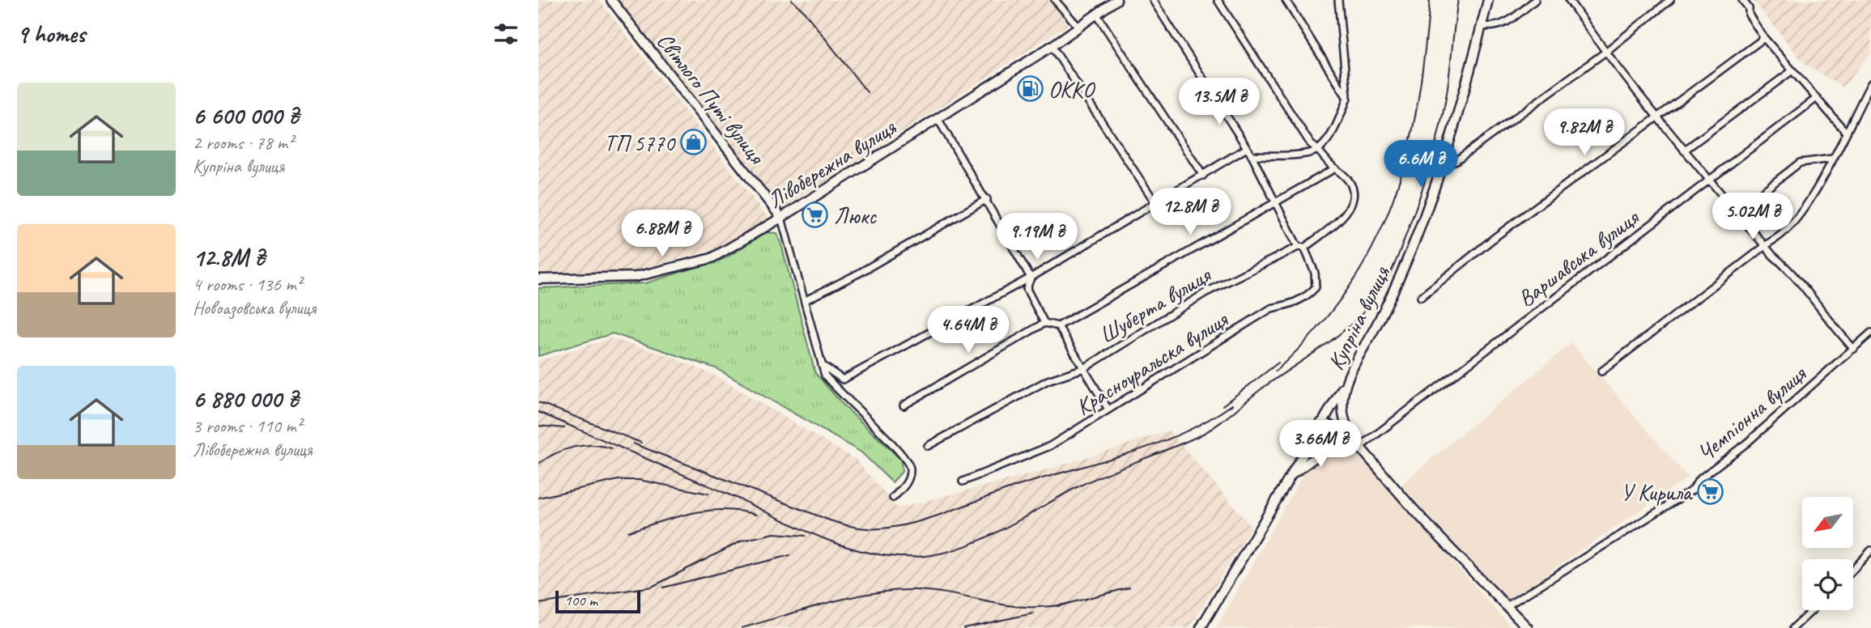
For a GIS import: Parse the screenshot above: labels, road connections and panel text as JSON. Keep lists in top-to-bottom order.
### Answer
{
  "streets": {
    "main road": ["Світлого Путі вулиця", "Лівобережна вулиця", "Купріна вулиця"],
    "street": [
      "Варшавська вулиця",
      "Шуберта вулиця",
      "Красноуральска вулиця",
      "Чемпіонна вулиця"
    ]
  },
  "crossings": [
    ["Світлого Путі вулиця", "Лівобережна вулиця"],
    ["Варшавська вулиця", "Купріна вулиця"],
    ["Шуберта вулиця", "Красноуральска вулиця"],
    ["Купріна вулиця", "Чемпіонна вулиця"]
  ],
  "places": {
    "fuel station": ["ОККО"],
    "shop": ["ТП 5770"],
    "supermarket": ["Люкс", "У Кирила"]
  },
  "scale_bar": "100 m",
  "north": "bottom left",
  "page": {
    "heading": "9 homes",
    "list": [
      {
        "name": "6 600 000 ₴",
        "note": "2 rooms · 78 m² · Купріна вулиця"
      },
      {
        "name": "12.8M ₴",
        "note": "4 rooms · 136 m² · Новоазовська вулиця"
      },
      {
        "name": "6 880 000 ₴",
        "note": "3 rooms · 110 m² · Лівобережна вулиця"
      }
    ],
    "price": [
      "13.5M ₴",
      "9.82M ₴",
      "6.6M ₴",
      "12.8M ₴",
      "5.02M ₴",
      "6.88M ₴",
      "9.19M ₴",
      "4.64M ₴",
      "3.66M ₴"
    ],
    "scale": "100 m"
  }
}
